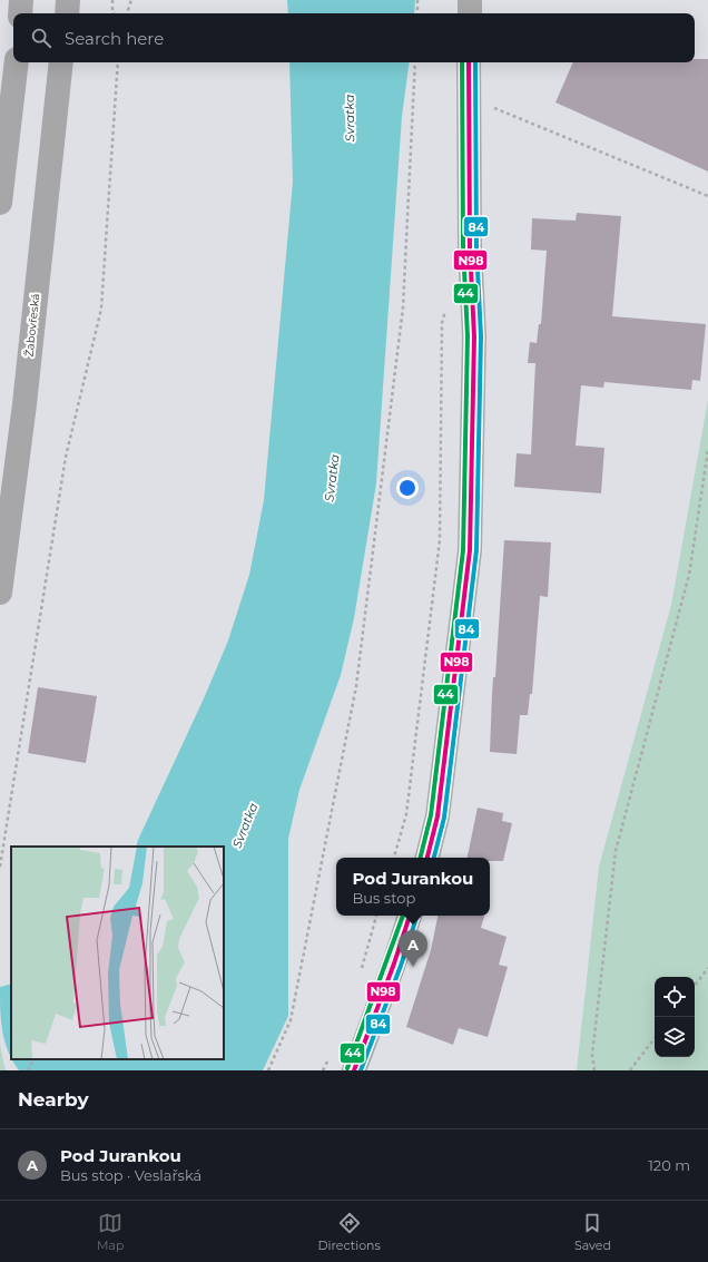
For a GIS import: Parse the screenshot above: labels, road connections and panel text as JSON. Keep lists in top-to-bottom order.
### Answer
{
  "streets": {
    "highway": ["Žabovřeská"]
  },
  "water": ["Svratka"],
  "lines": ["transit line N98", "transit line 84", "transit line 44"],
  "page": {
    "search": "Search here",
    "popup": ["Pod Jurankou", "Bus stop"],
    "pins": "A",
    "heading": "Nearby",
    "list": [
      {
        "mark": "A",
        "name": "Pod Jurankou",
        "note": "Bus stop · Veslařská",
        "value": "120 m"
      }
    ],
    "nav": ["Map", "Directions", "Saved"]
  }
}
